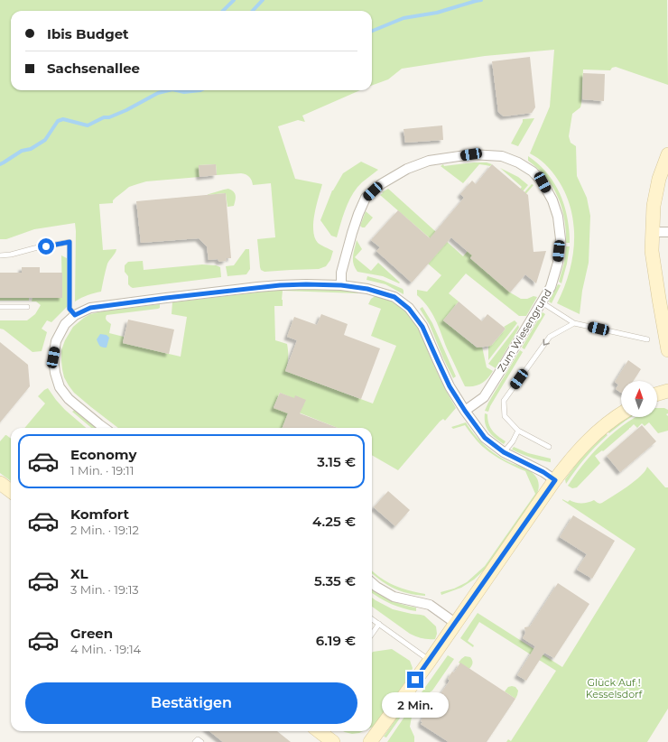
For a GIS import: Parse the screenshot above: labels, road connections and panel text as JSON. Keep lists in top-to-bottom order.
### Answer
{
  "streets": {
    "street": ["Zum Wiesengrund"]
  },
  "parks": ["Glück Auf ! Kesselsdorf"],
  "north": "top",
  "page": {
    "banner": ["Ibis Budget", "Sachsenallee"],
    "list": [
      {
        "name": "Economy",
        "note": "1 Min. · 19:11",
        "value": "3.15 €"
      },
      {
        "name": "Komfort",
        "note": "2 Min. · 19:12",
        "value": "4.25 €"
      },
      {
        "name": "XL",
        "note": "3 Min. · 19:13",
        "value": "5.35 €"
      },
      {
        "name": "Green",
        "note": "4 Min. · 19:14",
        "value": "6.19 €"
      }
    ],
    "buttons": "Bestätigen",
    "bubble": "2 Min."
  }
}
